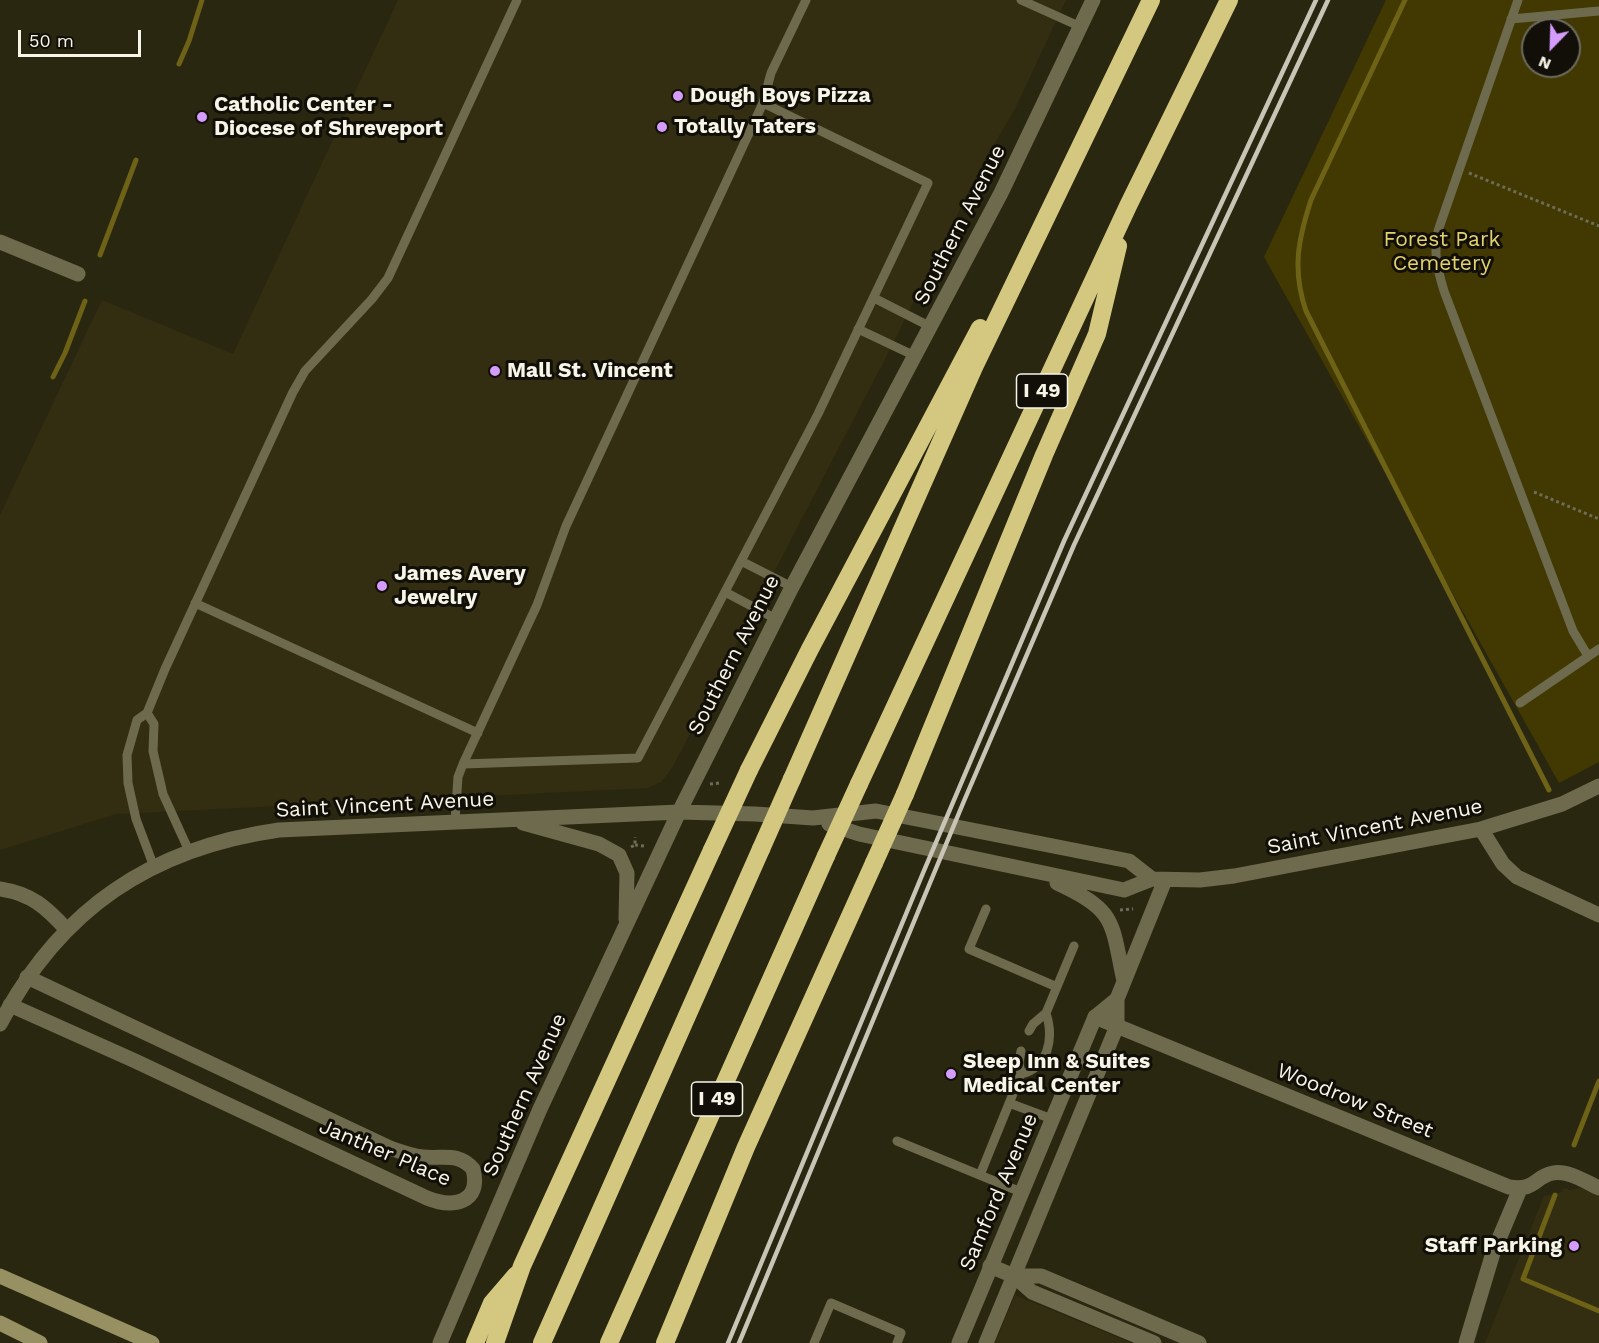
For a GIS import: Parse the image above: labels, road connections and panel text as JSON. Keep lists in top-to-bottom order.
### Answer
{
  "streets": {
    "highway": ["I 49"],
    "street": [
      "Southern Avenue",
      "Saint Vincent Avenue",
      "Woodrow Street",
      "Janther Place",
      "Samford Avenue"
    ]
  },
  "crossings": [
    ["Southern Avenue", "Saint Vincent Avenue"],
    ["Saint Vincent Avenue", "Janther Place"],
    ["Saint Vincent Avenue", "Samford Avenue"],
    ["Woodrow Street", "Samford Avenue"]
  ],
  "parks": ["Forest Park Cemetery"],
  "places": [
    "Dough Boys Pizza",
    "Catholic Center - Diocese of Shreveport",
    "Totally Taters",
    "Mall St. Vincent",
    "James Avery Jewelry",
    "Sleep Inn & Suites Medical Center",
    "Staff Parking"
  ],
  "scale_bar": "50 m",
  "north": "bottom left"
}
